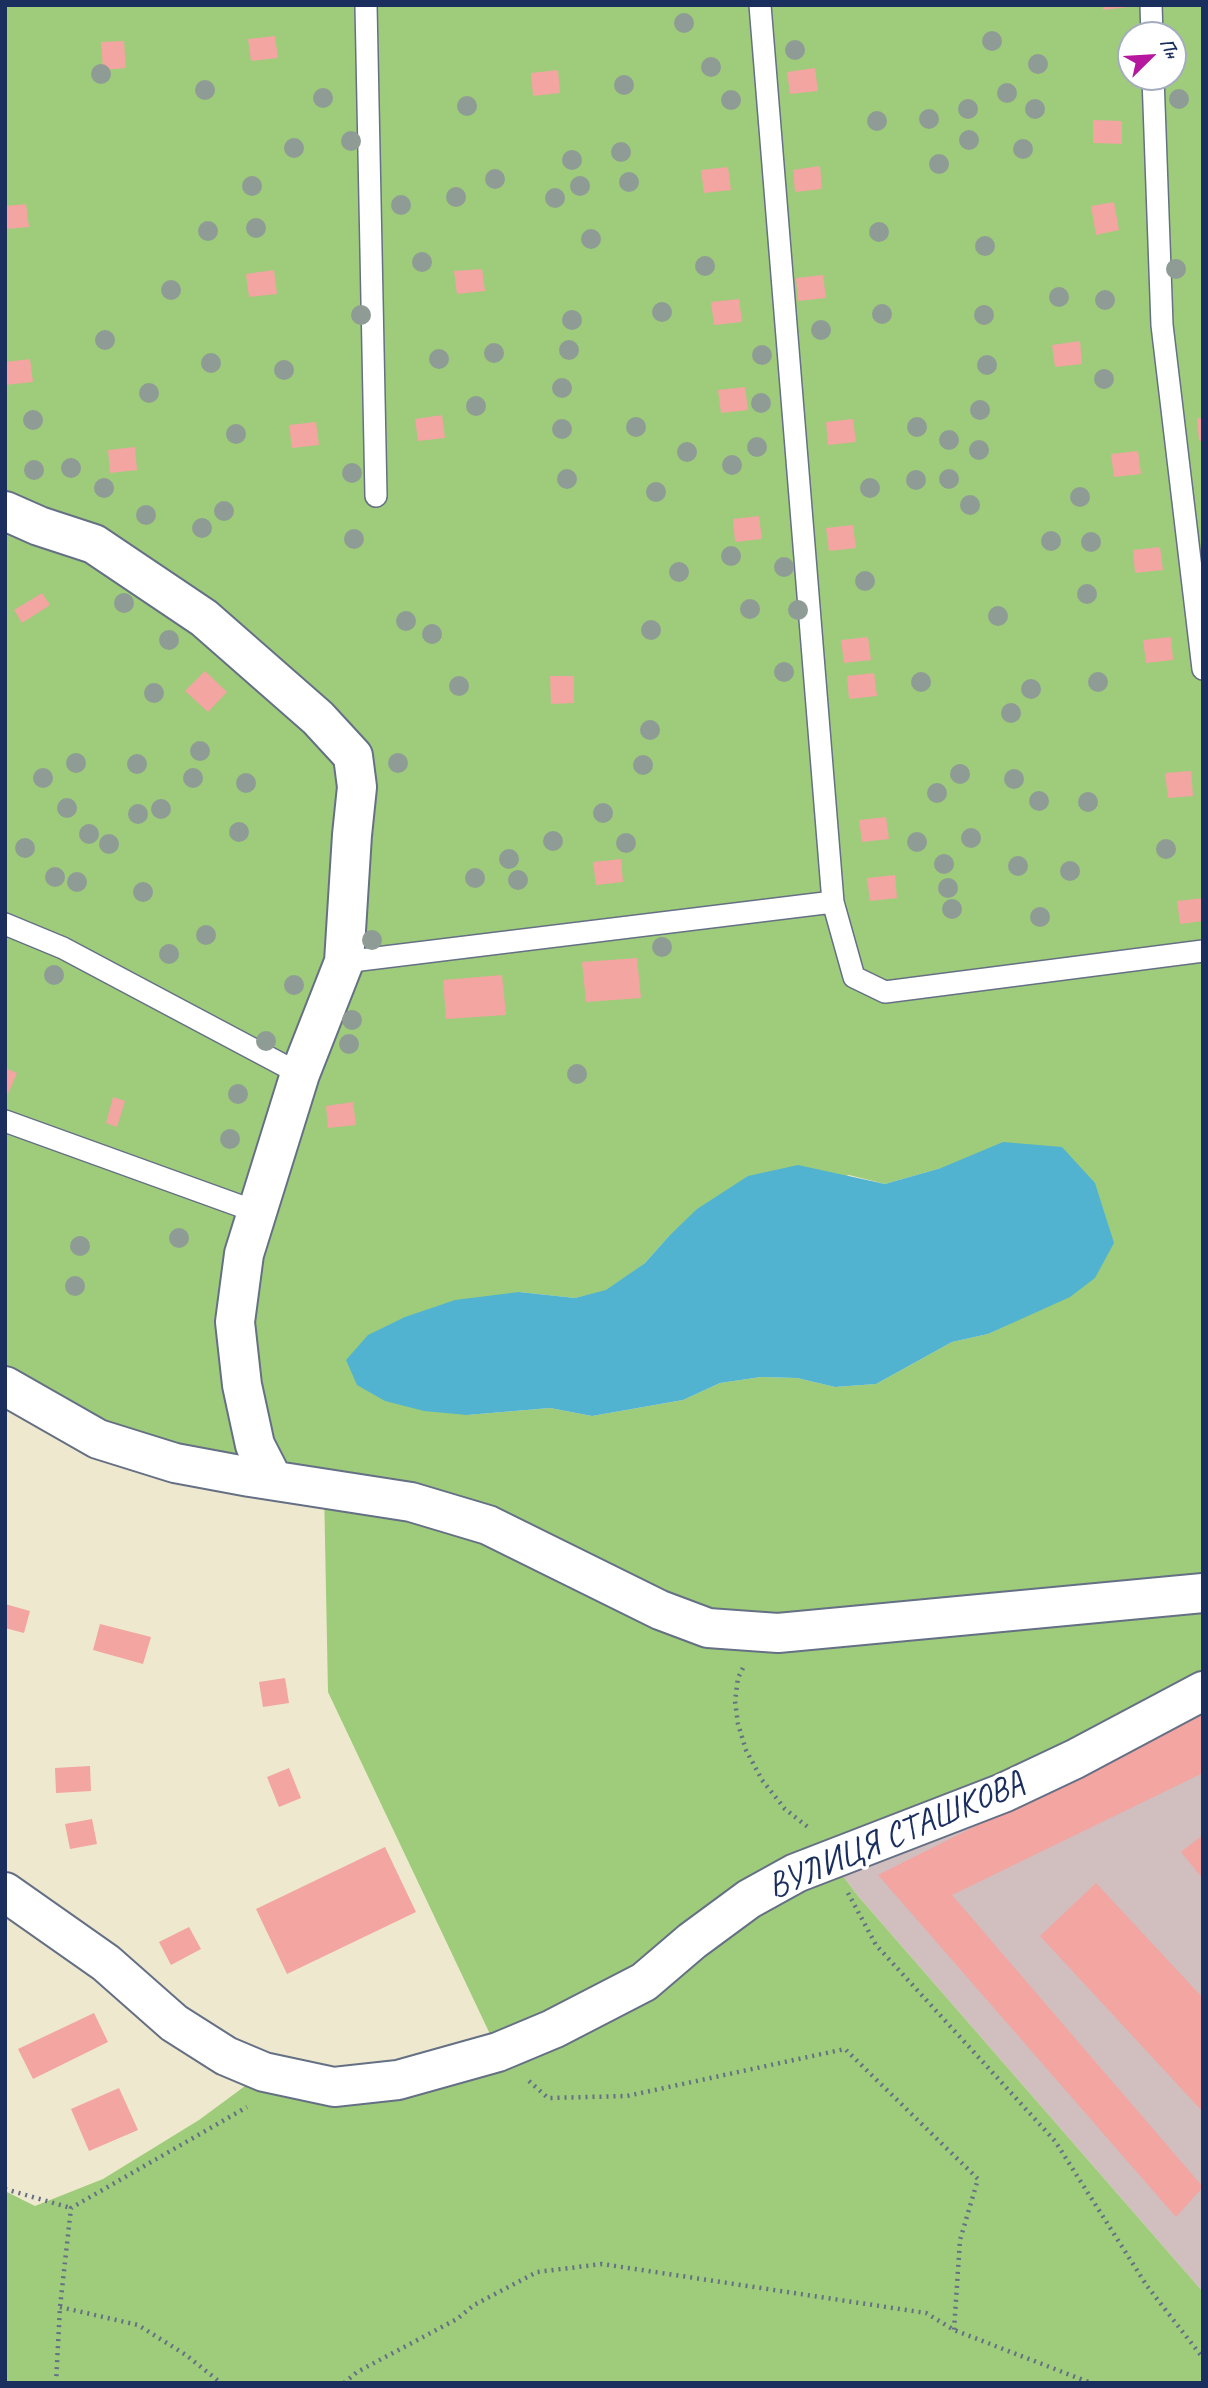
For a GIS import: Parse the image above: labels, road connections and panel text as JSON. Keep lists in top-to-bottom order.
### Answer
{
  "streets": {
    "street": ["ВУЛИЦЯ СТАШКОВА"]
  },
  "north": "top right"
}
